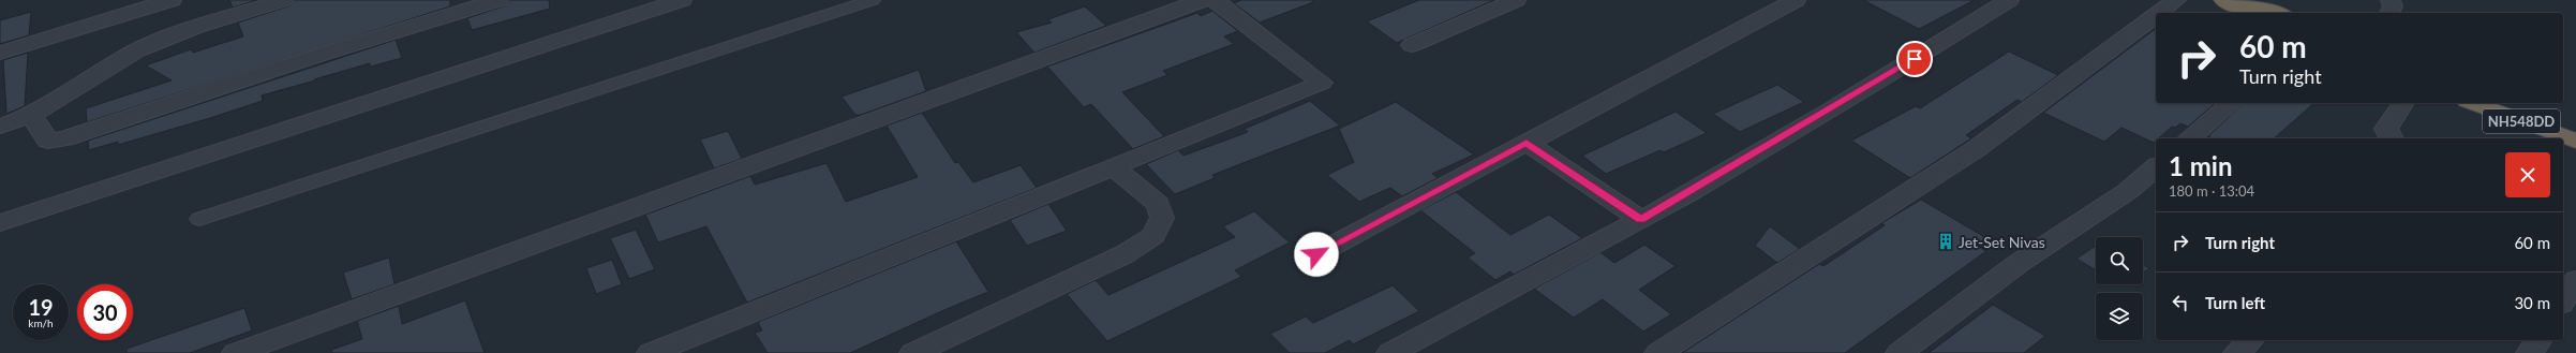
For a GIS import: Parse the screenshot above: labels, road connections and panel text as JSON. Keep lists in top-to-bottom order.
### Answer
{
  "streets": {
    "highway": ["NH548DD"]
  },
  "places": {
    "building": ["Jet-Set Nivas"]
  },
  "page": {
    "turn": ["60 m", "Turn right"],
    "heading": ["1 min", "180 m · 13:04"],
    "list": [
      {
        "name": "Turn right",
        "value": "60 m"
      },
      {
        "name": "Turn left",
        "value": "30 m"
      }
    ],
    "speed": "19 km/h",
    "limit": "30"
  }
}
